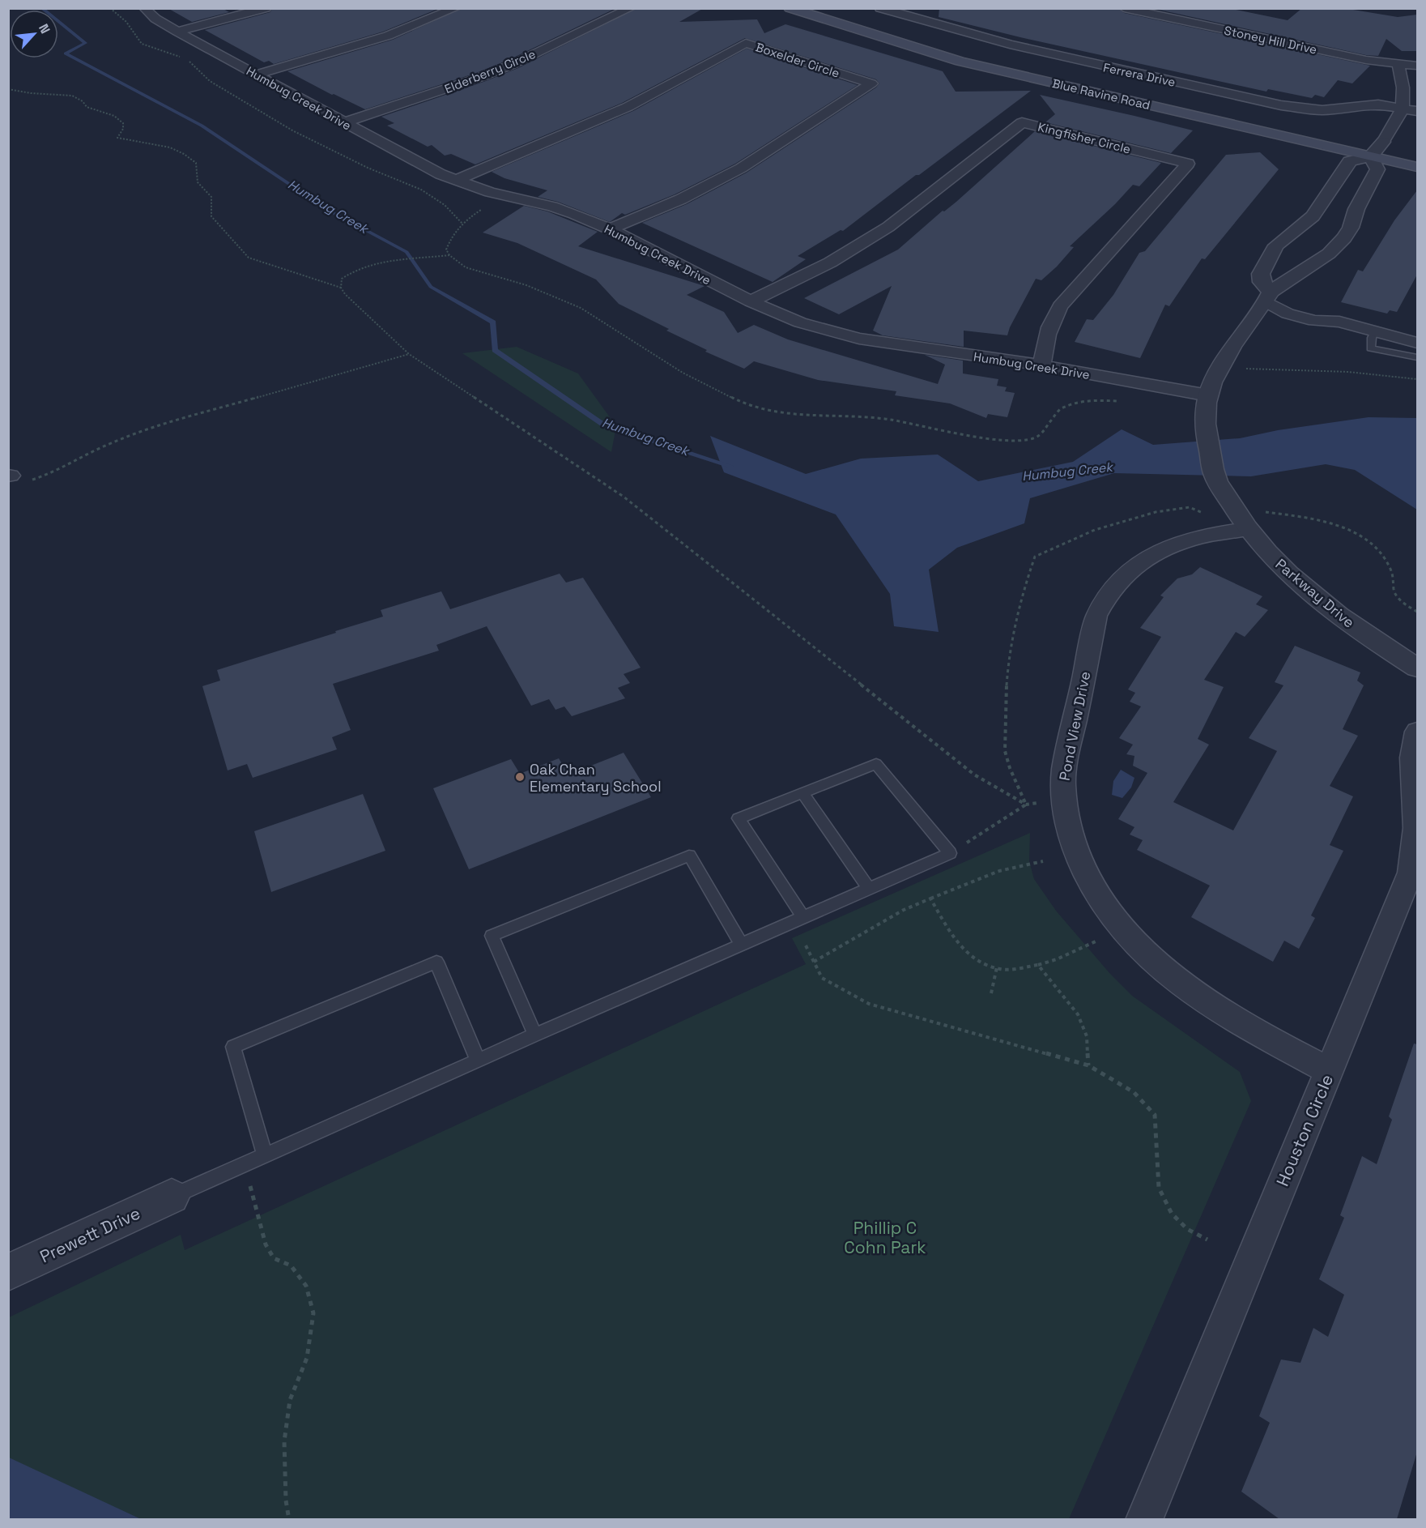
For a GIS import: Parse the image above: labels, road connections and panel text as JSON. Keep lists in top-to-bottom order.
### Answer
{
  "streets": {
    "main road": ["Blue Ravine Road"],
    "street": [
      "Stoney Hill Drive",
      "Boxelder Circle",
      "Elderberry Circle",
      "Ferrera Drive",
      "Humbug Creek Drive",
      "Kingfisher Circle",
      "Parkway Drive",
      "Pond View Drive",
      "Houston Circle",
      "Prewett Drive"
    ]
  },
  "crossings": [
    ["Boxelder Circle", "Humbug Creek Drive"],
    ["Elderberry Circle", "Humbug Creek Drive"],
    ["Blue Ravine Road", "Parkway Drive"],
    ["Humbug Creek Drive", "Kingfisher Circle"],
    ["Humbug Creek Drive", "Parkway Drive"],
    ["Parkway Drive", "Pond View Drive"],
    ["Pond View Drive", "Houston Circle"]
  ],
  "water": ["Humbug Creek"],
  "parks": ["Phillip C Cohn Park"],
  "places": ["Oak Chan Elementary School"],
  "north": "top right"
}
